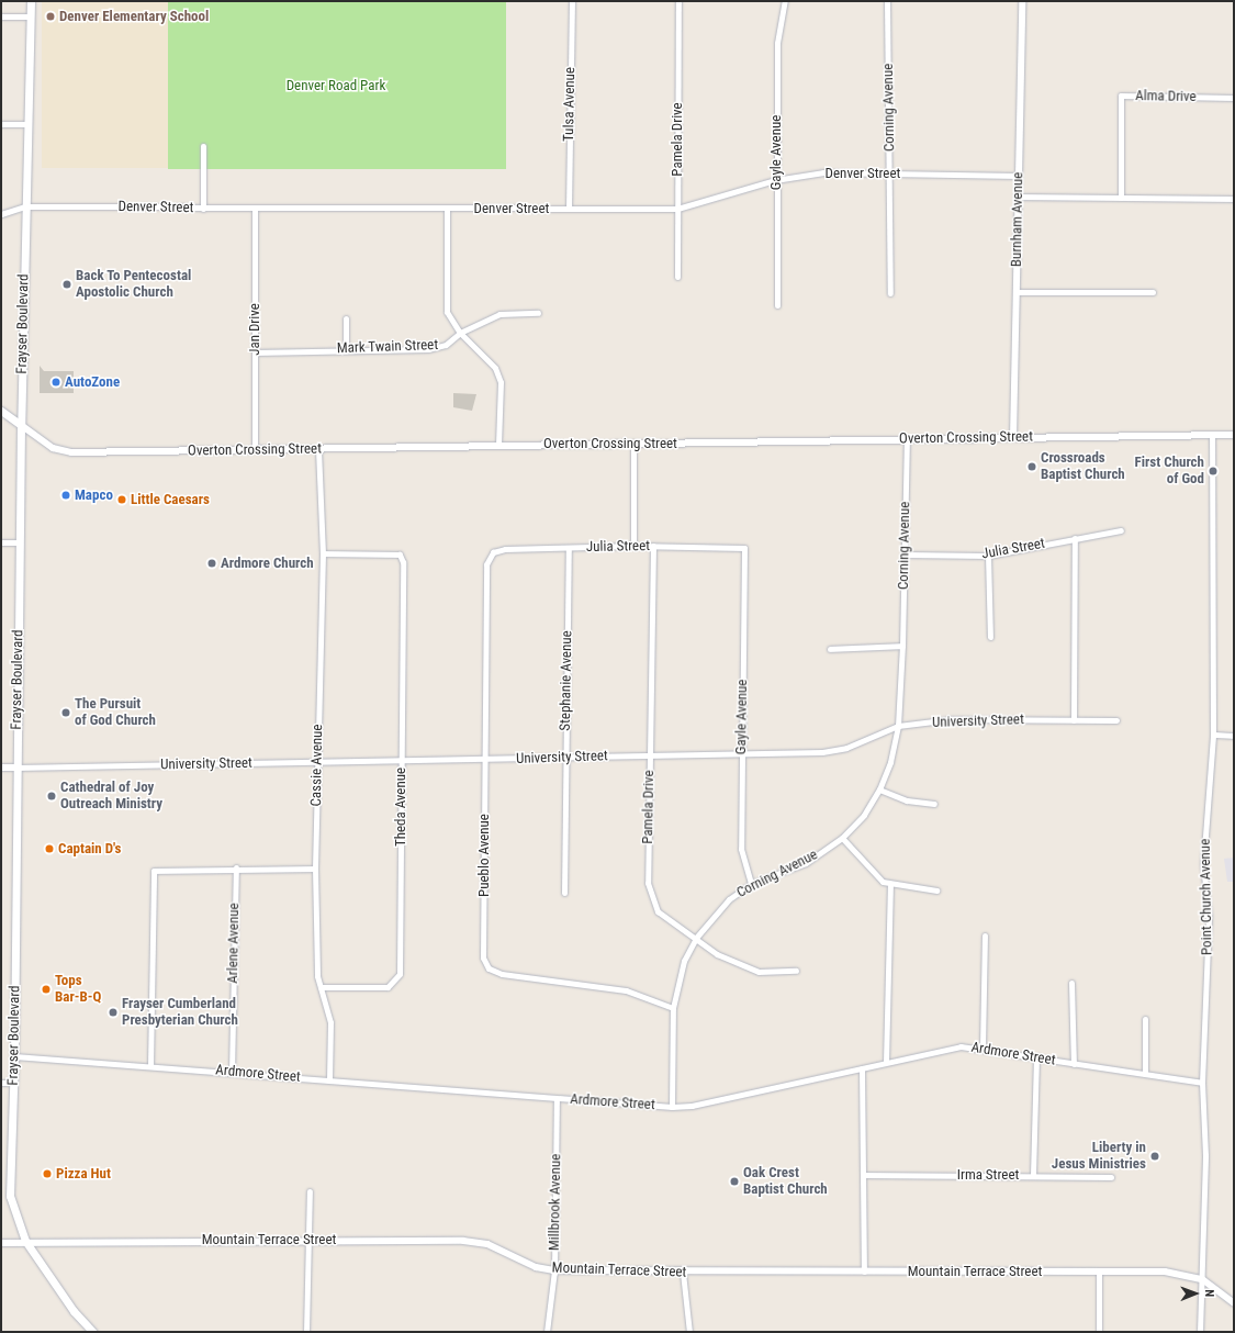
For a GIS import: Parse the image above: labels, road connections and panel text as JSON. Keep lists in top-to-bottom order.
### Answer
{
  "streets": {
    "main road": ["Frayser Boulevard", "Overton Crossing Street"],
    "street": [
      "Alma Drive",
      "Tulsa Avenue",
      "Corning Avenue",
      "Pamela Drive",
      "Gayle Avenue",
      "Denver Street",
      "Burnham Avenue",
      "Jan Drive",
      "Mark Twain Street",
      "Julia Street",
      "Stephanie Avenue",
      "University Street",
      "Cassie Avenue",
      "Theda Avenue",
      "Pueblo Avenue",
      "Point Church Avenue",
      "Arlene Avenue",
      "Ardmore Street",
      "Irma Street",
      "Millbrook Avenue",
      "Mountain Terrace Street"
    ]
  },
  "crossings": [
    ["Tulsa Avenue", "Denver Street"],
    ["Corning Avenue", "Pamela Drive"],
    ["Corning Avenue", "Gayle Avenue"],
    ["Corning Avenue", "Denver Street"],
    ["Corning Avenue", "Overton Crossing Street"],
    ["Corning Avenue", "Julia Street"],
    ["Corning Avenue", "University Street"],
    ["Corning Avenue", "Pueblo Avenue"],
    ["Corning Avenue", "Ardmore Street"],
    ["Pamela Drive", "Denver Street"],
    ["Pamela Drive", "Julia Street"],
    ["Pamela Drive", "University Street"],
    ["Gayle Avenue", "Denver Street"],
    ["Gayle Avenue", "Julia Street"],
    ["Gayle Avenue", "University Street"],
    ["Denver Street", "Burnham Avenue"],
    ["Denver Street", "Frayser Boulevard"],
    ["Denver Street", "Jan Drive"],
    ["Burnham Avenue", "Overton Crossing Street"],
    ["Frayser Boulevard", "Overton Crossing Street"],
    ["Frayser Boulevard", "University Street"],
    ["Frayser Boulevard", "Ardmore Street"],
    ["Frayser Boulevard", "Mountain Terrace Street"],
    ["Jan Drive", "Mark Twain Street"],
    ["Jan Drive", "Overton Crossing Street"],
    ["Overton Crossing Street", "Cassie Avenue"],
    ["Overton Crossing Street", "Point Church Avenue"],
    ["Julia Street", "Stephanie Avenue"],
    ["Julia Street", "Pueblo Avenue"],
    ["Stephanie Avenue", "University Street"],
    ["University Street", "Cassie Avenue"],
    ["University Street", "Theda Avenue"],
    ["University Street", "Pueblo Avenue"],
    ["Cassie Avenue", "Theda Avenue"],
    ["Cassie Avenue", "Ardmore Street"],
    ["Point Church Avenue", "Ardmore Street"],
    ["Point Church Avenue", "Mountain Terrace Street"],
    ["Arlene Avenue", "Ardmore Street"],
    ["Ardmore Street", "Millbrook Avenue"],
    ["Millbrook Avenue", "Mountain Terrace Street"]
  ],
  "parks": ["Denver Road Park"],
  "places": [
    "Denver Elementary School",
    "Back To Pentecostal Apostolic Church",
    "AutoZone",
    "Crossroads Baptist Church",
    "First Church of God",
    "Mapco",
    "Little Caesars",
    "Ardmore Church",
    "The Pursuit of God Church",
    "Cathedral of Joy Outreach Ministry",
    "Captain D's",
    "Tops Bar-B-Q",
    "Frayser Cumberland Presbyterian Church",
    "Liberty in Jesus Ministries",
    "Pizza Hut",
    "Oak Crest Baptist Church"
  ],
  "north": "right"
}
